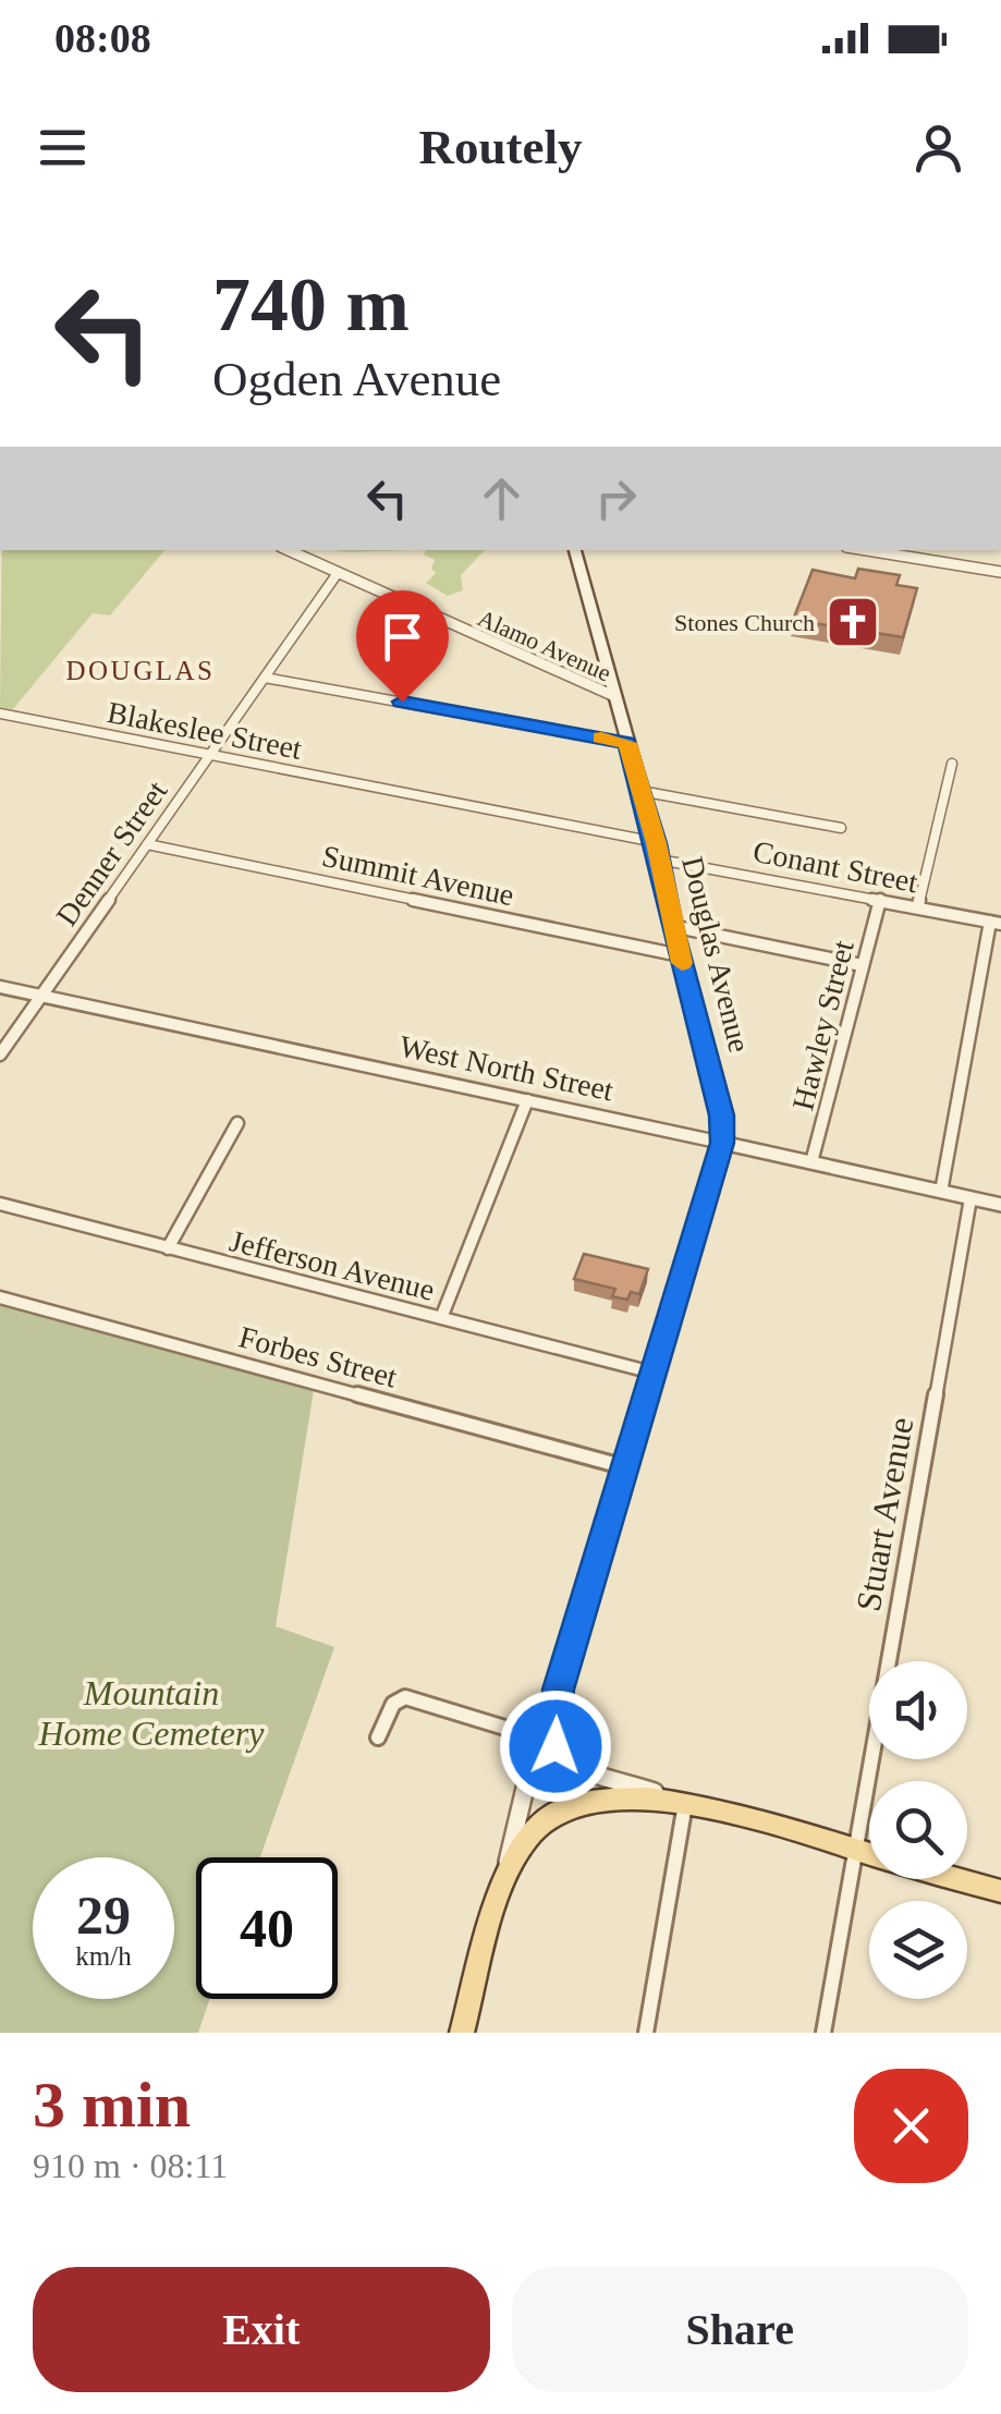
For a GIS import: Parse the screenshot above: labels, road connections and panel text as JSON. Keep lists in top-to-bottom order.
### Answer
{
  "streets": {
    "main road": ["Douglas Avenue"],
    "street": [
      "Alamo Avenue",
      "Blakeslee Street",
      "Denner Street",
      "Conant Street",
      "Summit Avenue",
      "Hawley Street",
      "West North Street",
      "Jefferson Avenue",
      "Forbes Street",
      "Stuart Avenue"
    ]
  },
  "crossings": [
    ["Alamo Avenue", "Denner Street"],
    ["Alamo Avenue", "Douglas Avenue"],
    ["Blakeslee Street", "Denner Street"],
    ["Blakeslee Street", "Douglas Avenue"],
    ["Denner Street", "Summit Avenue"],
    ["Denner Street", "West North Street"],
    ["Conant Street", "Douglas Avenue"],
    ["Conant Street", "Hawley Street"],
    ["Summit Avenue", "Douglas Avenue"],
    ["Douglas Avenue", "West North Street"],
    ["Douglas Avenue", "Jefferson Avenue"],
    ["Douglas Avenue", "Forbes Street"],
    ["Hawley Street", "West North Street"],
    ["West North Street", "Stuart Avenue"]
  ],
  "districts": ["DOUGLAS"],
  "parks": ["Mountain Home Cemetery"],
  "places": {
    "church": ["Stones Church"]
  },
  "page": {
    "status": "08:08",
    "header": "Routely",
    "turn": ["740 m", "Ogden Avenue"],
    "speed": "29 km/h",
    "limit": "40",
    "heading": ["3 min", "910 m · 08:11"],
    "buttons": ["Exit", "Share"]
  }
}
